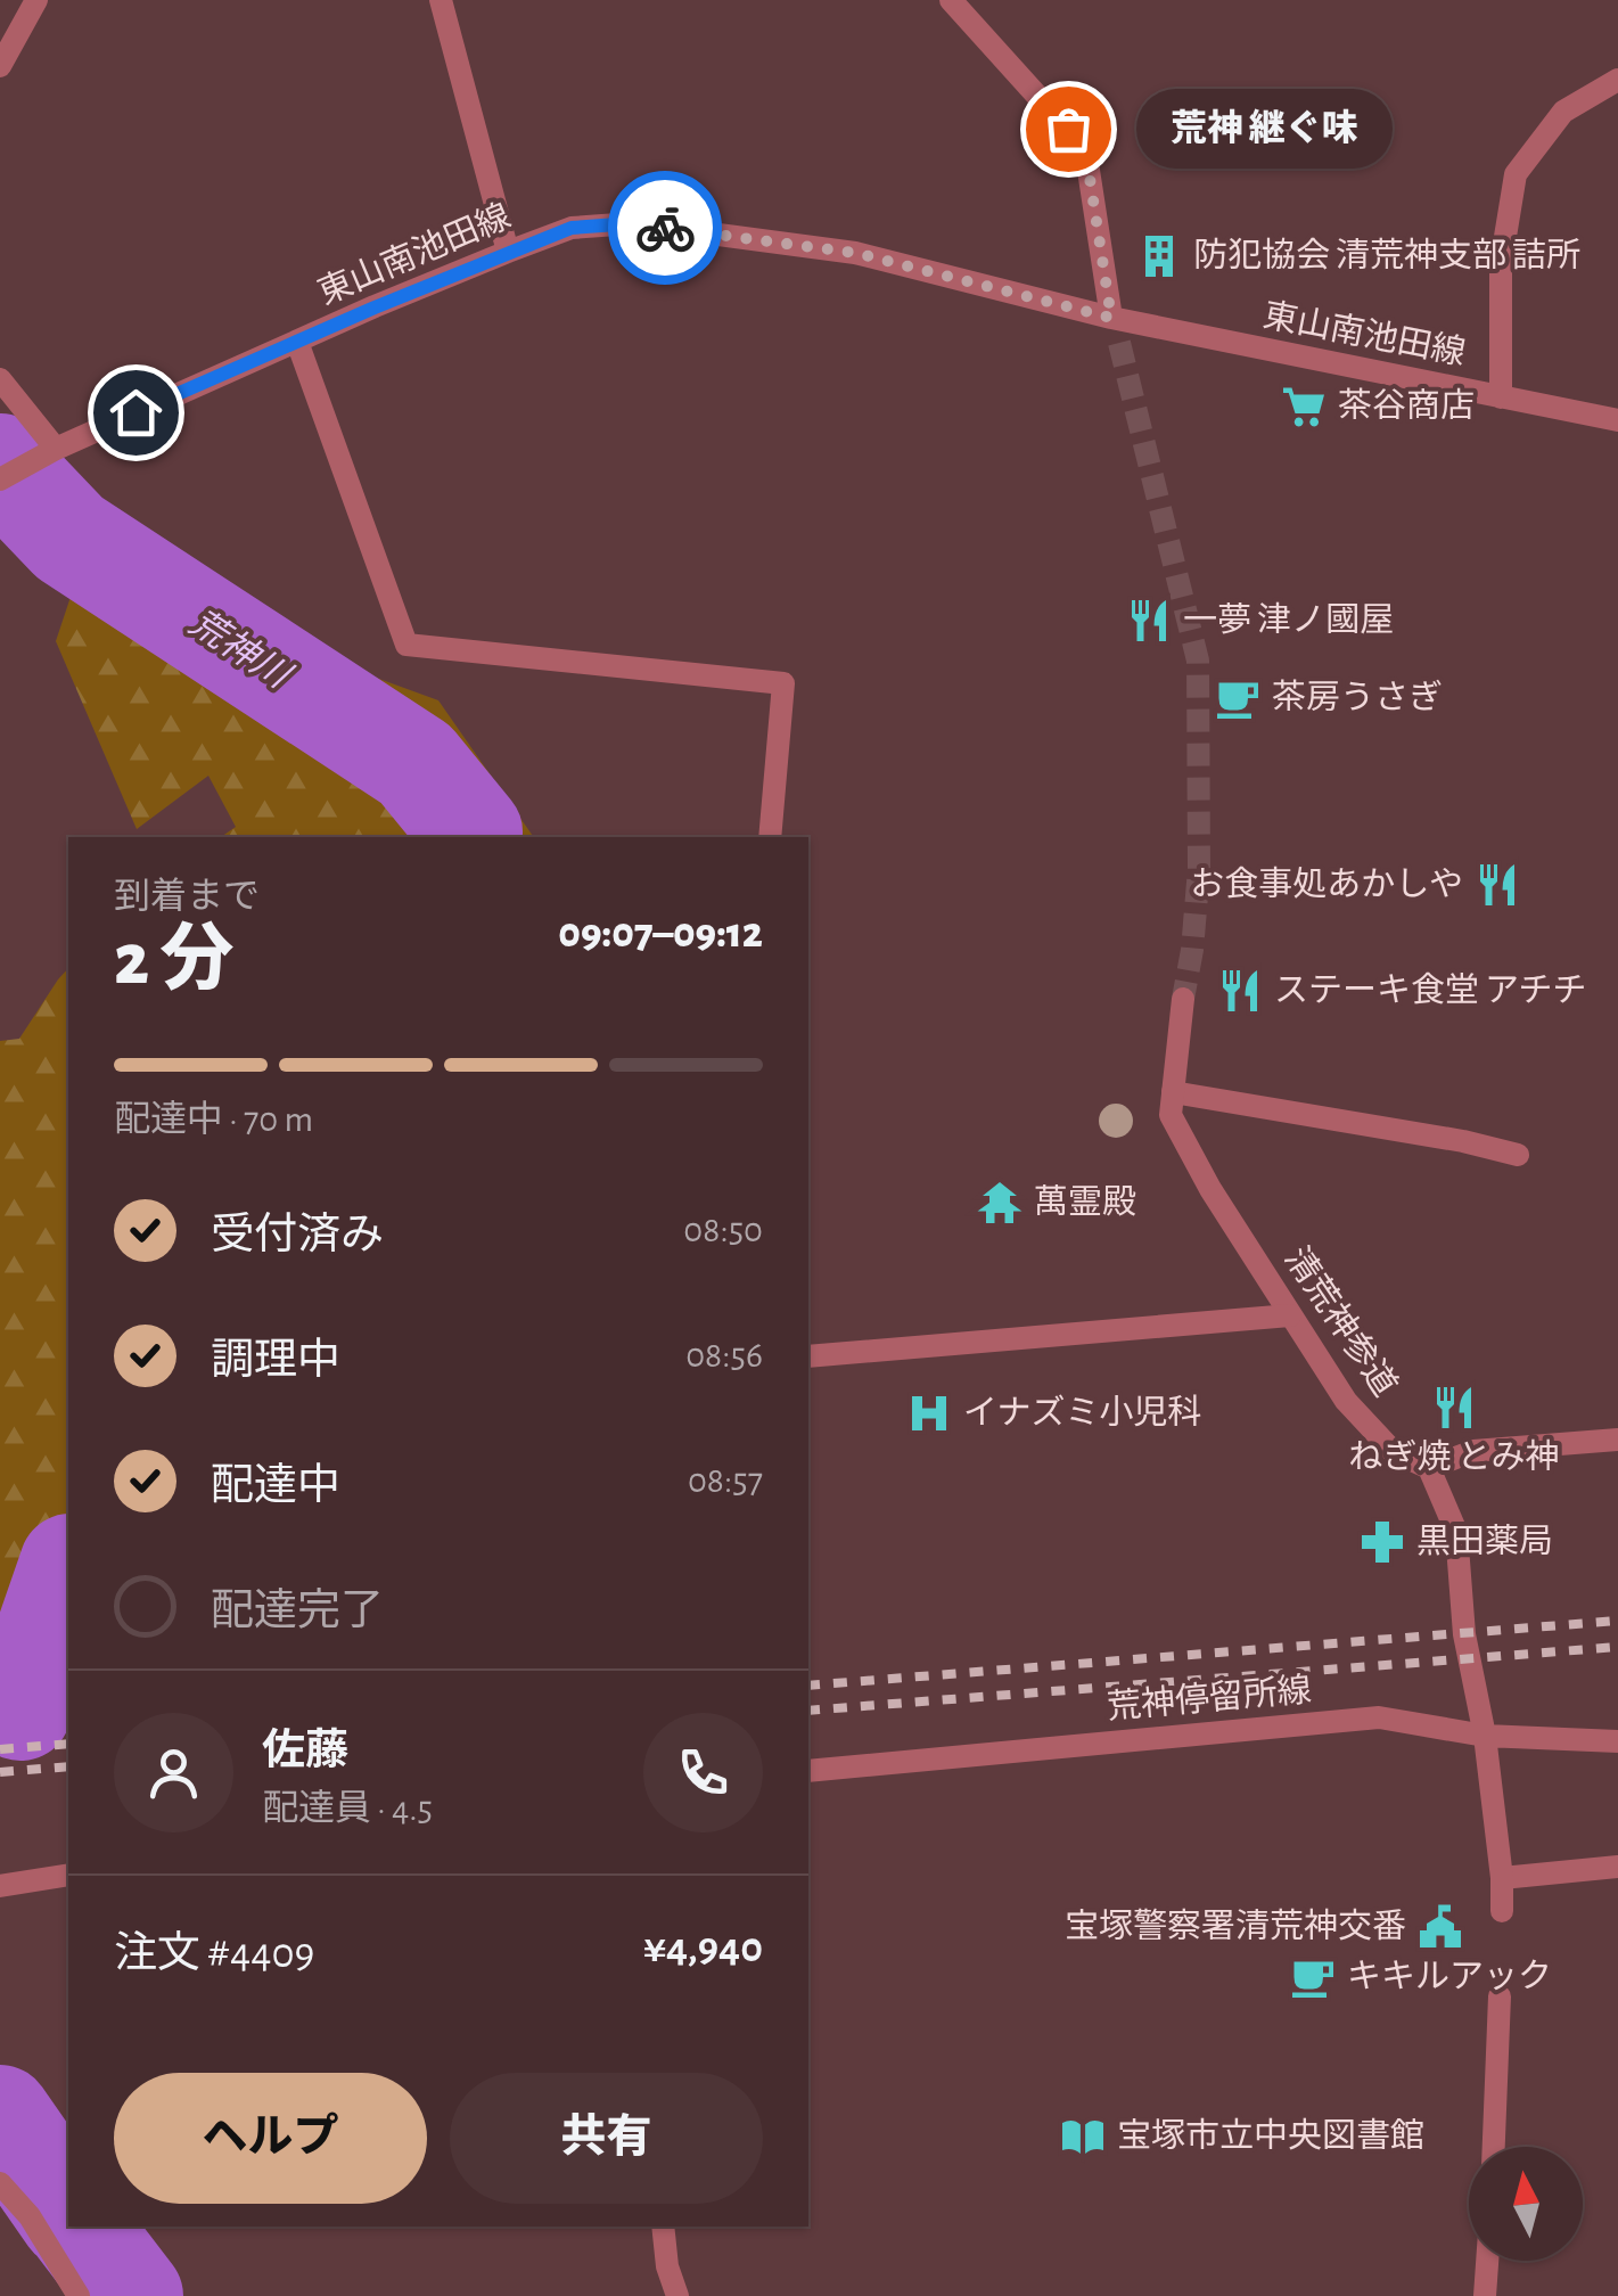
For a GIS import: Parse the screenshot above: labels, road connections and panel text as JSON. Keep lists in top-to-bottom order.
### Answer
{
  "streets": {
    "street": ["東山南池田線", "清荒神参道", "荒神停留所線"]
  },
  "water": ["荒神川"],
  "places": {
    "other": ["荒神 継ぐ味"],
    "building": ["防犯協会 清荒神支部 詰所"],
    "supermarket": ["茶谷商店"],
    "restaurant": [
      "一夢 津ノ國屋",
      "お食事処あかしや",
      "ステーキ食堂 アチチ",
      "ねぎ焼 とみ神"
    ],
    "cafe": ["茶房うさぎ", "キキルアック"],
    "temple": ["萬霊殿"],
    "hospital": ["イナズミ小児科"],
    "pharmacy": ["黒田薬局"],
    "public building": ["宝塚警察署清荒神交番"],
    "library": ["宝塚市立中央図書館"]
  },
  "north": "top",
  "page": {
    "bubble": "荒神 継ぐ味",
    "heading": ["2 分", "到着まで", "09:07–09:12"],
    "panel": [
      "佐藤",
      "配達員 · 4.5",
      "注文 #4409",
      "¥4,940"
    ],
    "bar": "配達中 · 70 m",
    "list": [
      ["受付済み", "08:50"],
      ["調理中", "08:56"],
      ["配達中", "08:57"],
      "配達完了"
    ],
    "buttons": ["ヘルプ", "共有"]
  }
}
